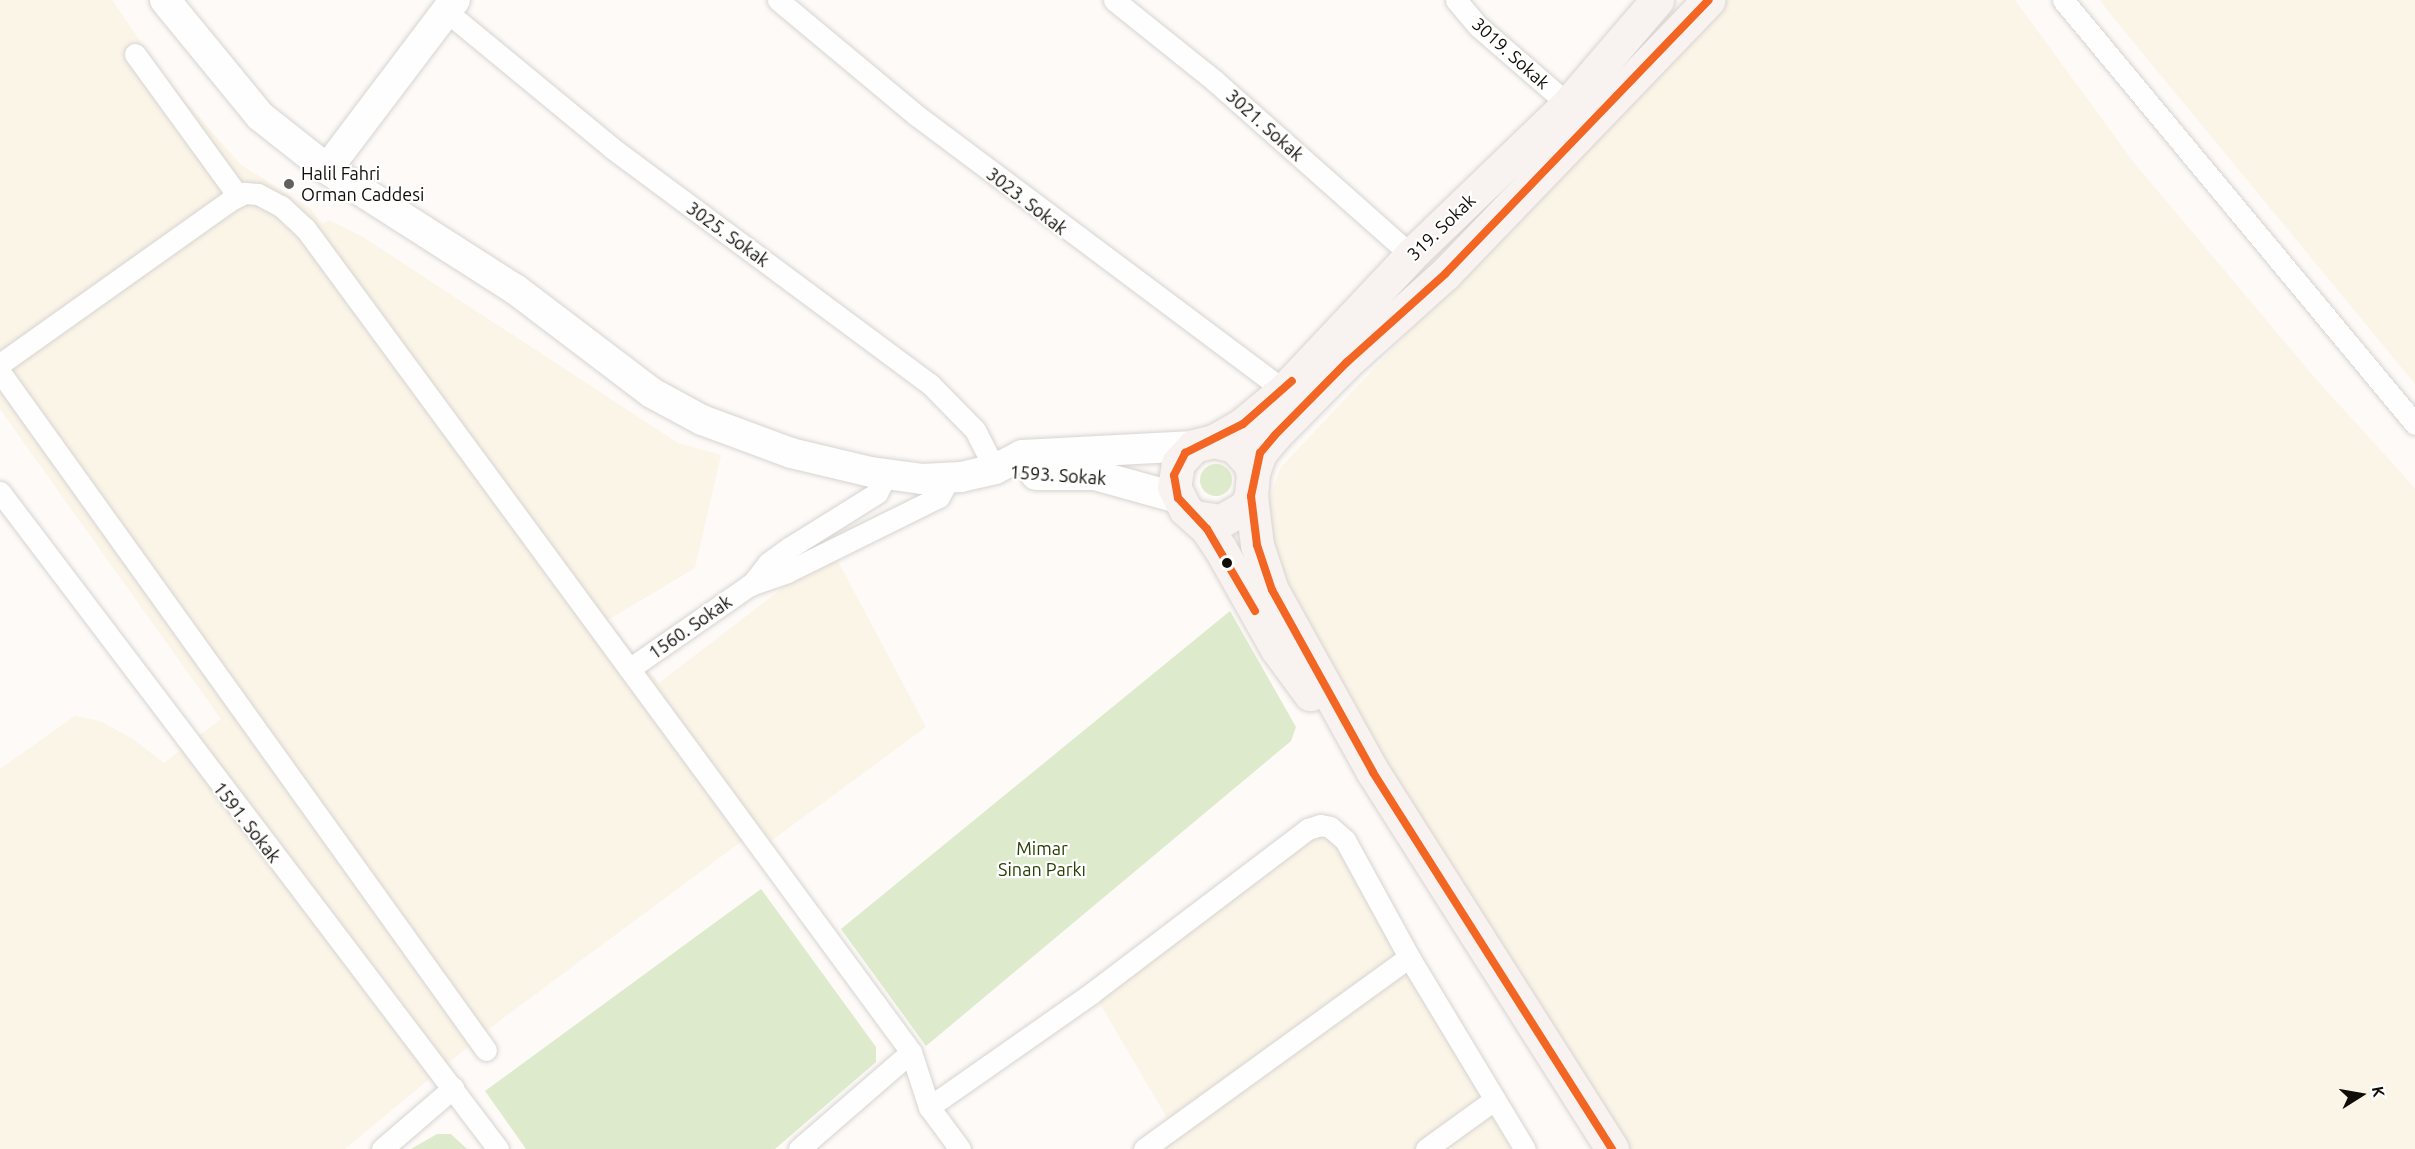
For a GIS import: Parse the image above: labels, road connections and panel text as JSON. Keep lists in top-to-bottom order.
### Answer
{
  "streets": {
    "main road": ["319. Sokak", "1593. Sokak"],
    "street": [
      "3019. Sokak",
      "3021. Sokak",
      "3023. Sokak",
      "3025. Sokak",
      "1560. Sokak",
      "1591. Sokak"
    ]
  },
  "crossings": [
    ["3019. Sokak", "319. Sokak"],
    ["3021. Sokak", "319. Sokak"],
    ["3023. Sokak", "319. Sokak"],
    ["319. Sokak", "1593. Sokak"],
    ["3025. Sokak", "1593. Sokak"]
  ],
  "parks": ["Mimar Sinan Parkı"],
  "places": ["Halil Fahri Orman Caddesi"],
  "north": "right"
}
